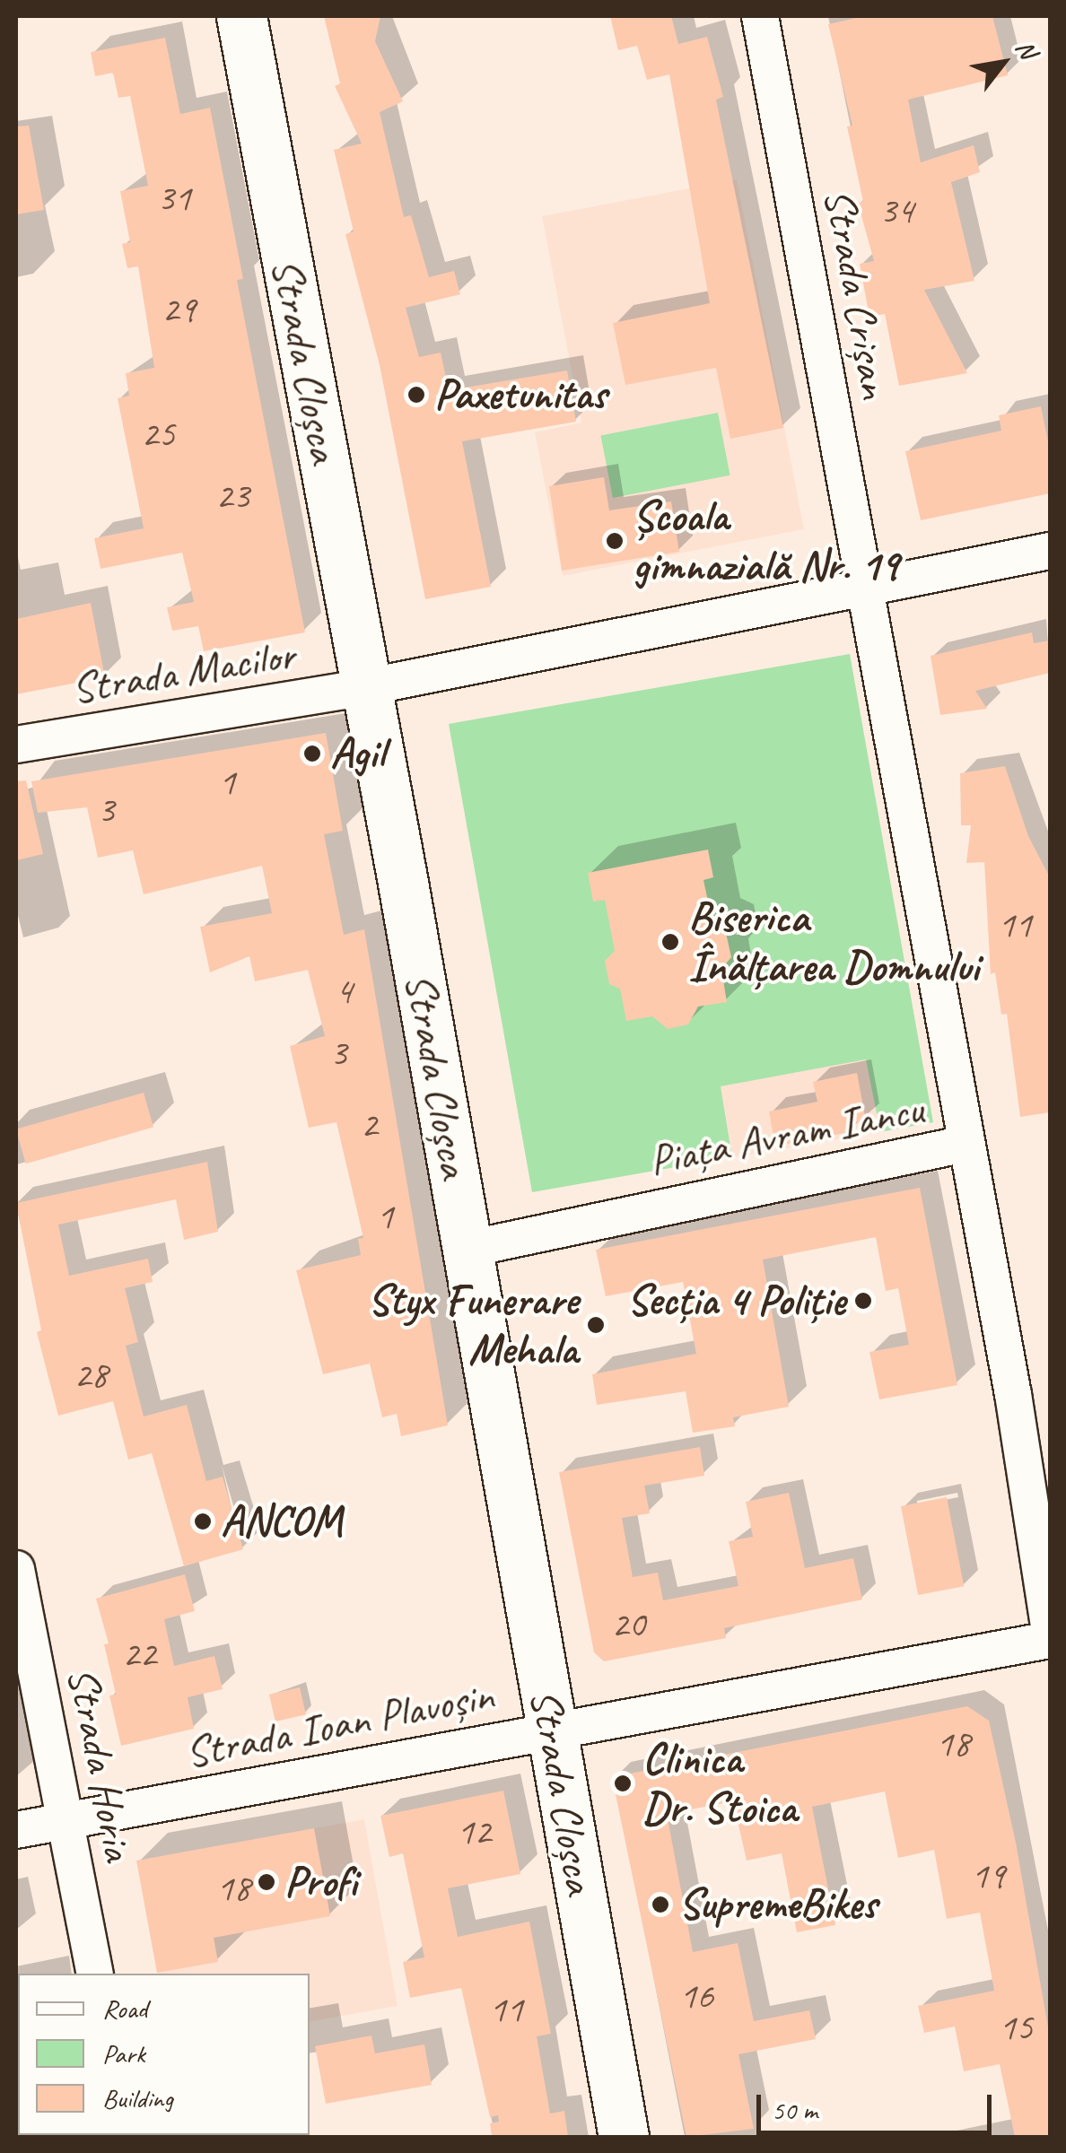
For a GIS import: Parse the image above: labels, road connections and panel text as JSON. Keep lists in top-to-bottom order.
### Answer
{
  "streets": {
    "main road": ["Strada Cloșca"],
    "street": [
      "Strada Crișan",
      "Strada Macilor",
      "Piața Avram Iancu",
      "Strada Ioan Plavoșin",
      "Strada Horia"
    ]
  },
  "crossings": [
    ["Strada Crișan", "Piața Avram Iancu"],
    ["Strada Cloșca", "Strada Macilor"],
    ["Strada Cloșca", "Piața Avram Iancu"],
    ["Strada Cloșca", "Strada Ioan Plavoșin"],
    ["Strada Ioan Plavoșin", "Strada Horia"]
  ],
  "places": [
    "Paxetunitas",
    "Școala gimnazială Nr. 19",
    "Agil",
    "Biserica Înălțarea Domnului",
    "Secția 4 Poliție",
    "Styx Funerare Mehala",
    "ANCOM",
    "Clinica Dr. Stoica",
    "Profi",
    "SupremeBikes"
  ],
  "house_numbers": [
    "31",
    "34",
    "29",
    "25",
    "23",
    "1",
    "3",
    "11",
    "4",
    "3",
    "2",
    "1",
    "28",
    "20",
    "22",
    "18",
    "12",
    "19",
    "18",
    "16",
    "11",
    "15"
  ],
  "legend": ["Road", "Park", "Building"],
  "scale_bar": "50 m",
  "north": "top right"
}
